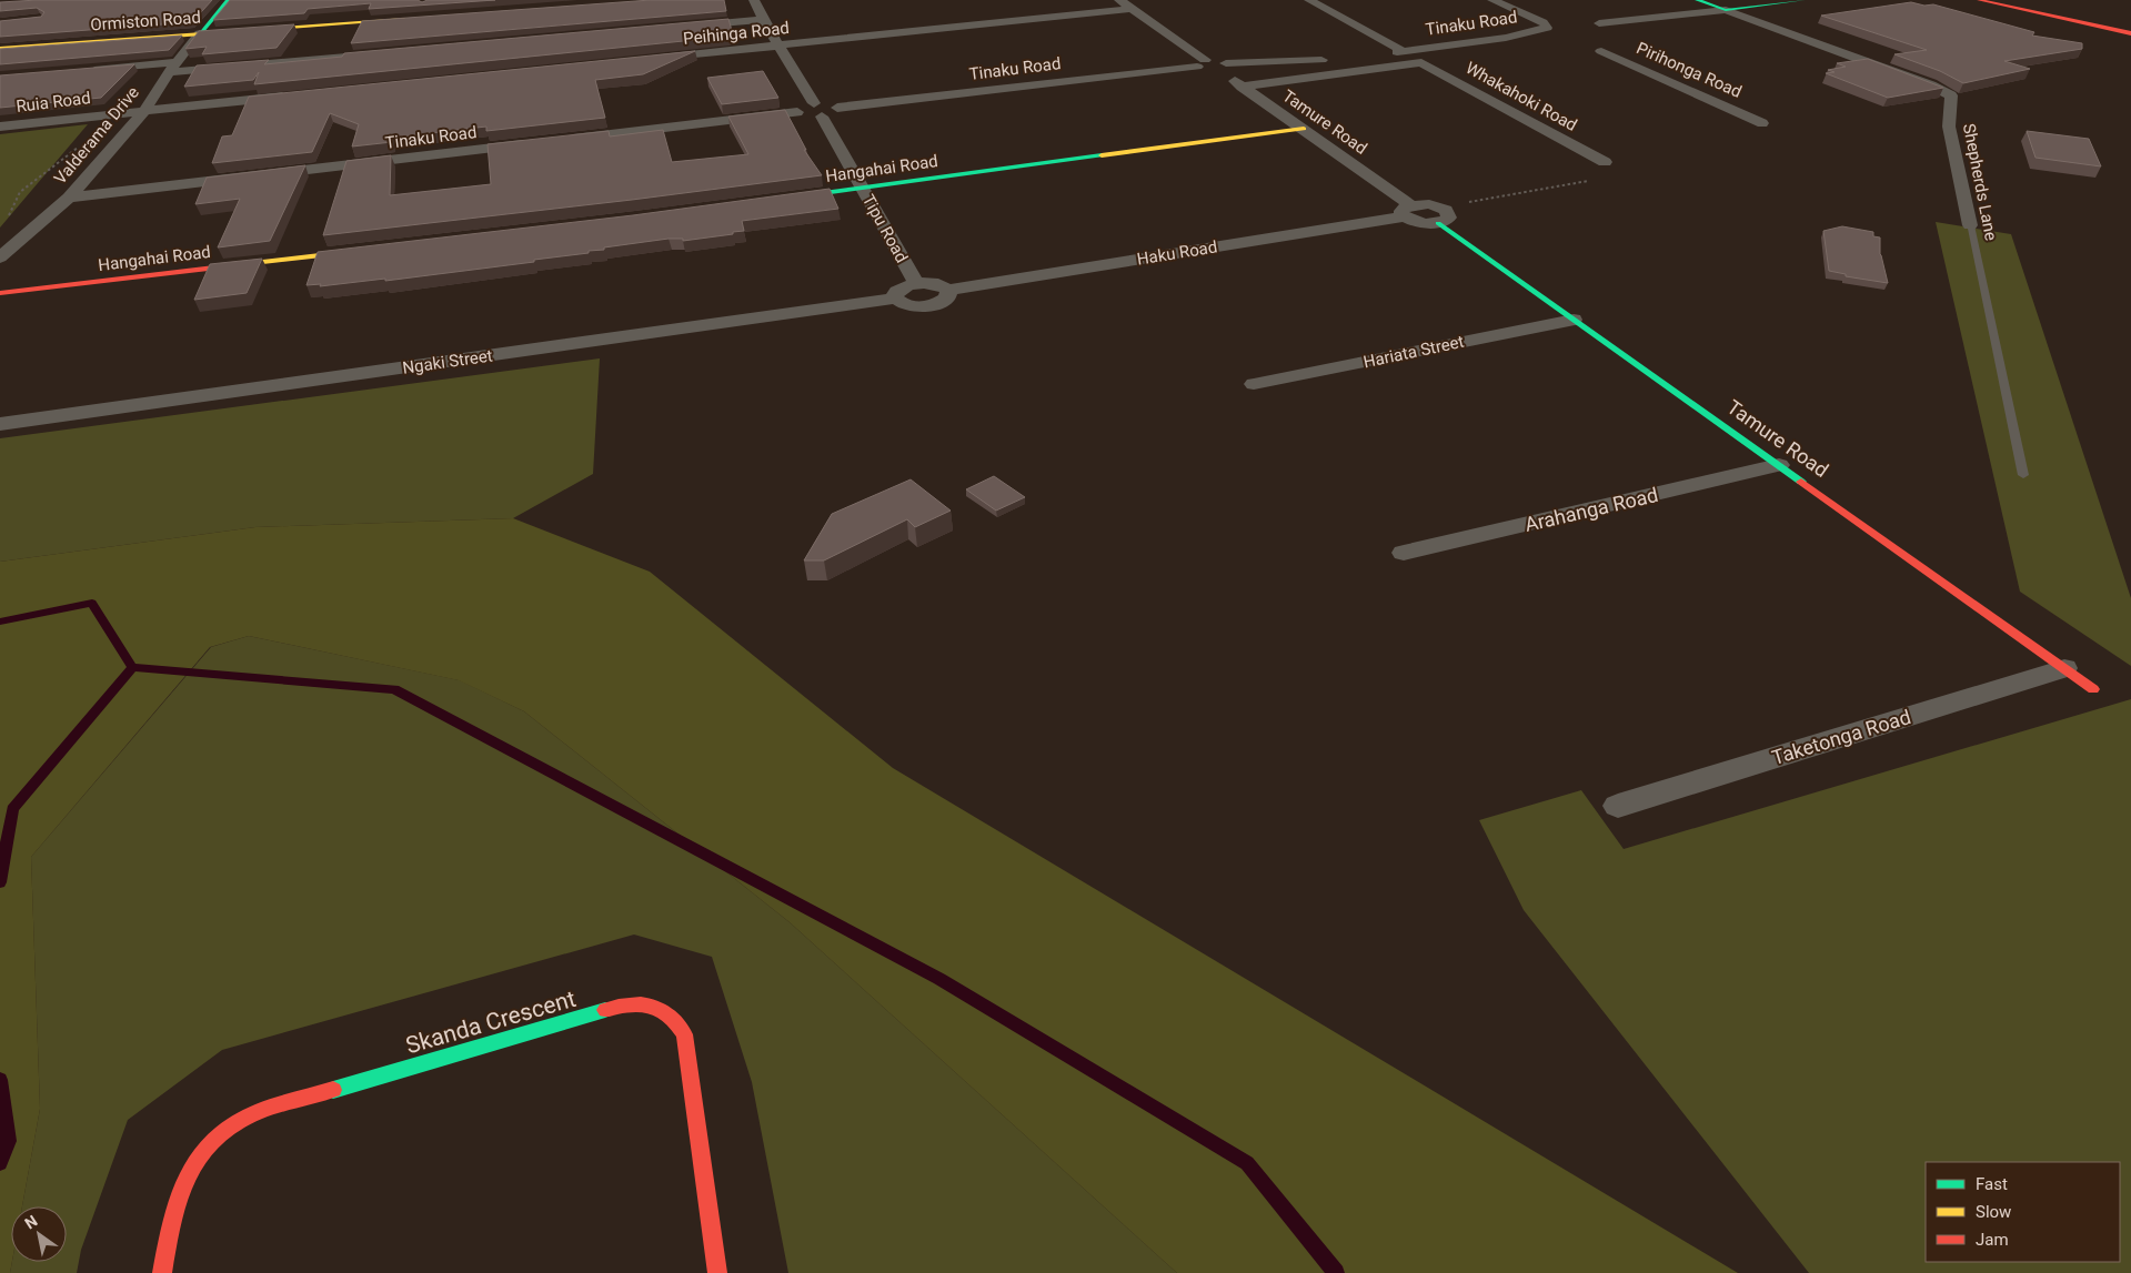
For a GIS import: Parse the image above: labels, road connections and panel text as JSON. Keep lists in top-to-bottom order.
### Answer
{
  "streets": {
    "street": [
      "Ormiston Road",
      "Tinaku Road",
      "Peihinga Road",
      "Pirihonga Road",
      "Whakahoki Road",
      "Ruia Road",
      "Tamure Road",
      "Valderama Drive",
      "Hangahai Road",
      "Shepherds Lane",
      "Tipu Road",
      "Haku Road",
      "Hariata Street",
      "Ngaki Street",
      "Arahanga Road",
      "Taketonga Road",
      "Skanda Crescent"
    ]
  },
  "crossings": [
    ["Ormiston Road", "Valderama Drive"],
    ["Tinaku Road", "Tamure Road"],
    ["Tinaku Road", "Valderama Drive"],
    ["Tinaku Road", "Tipu Road"],
    ["Peihinga Road", "Tipu Road"],
    ["Whakahoki Road", "Tamure Road"],
    ["Ruia Road", "Valderama Drive"],
    ["Tamure Road", "Hangahai Road"],
    ["Tamure Road", "Haku Road"],
    ["Tamure Road", "Hariata Street"],
    ["Tamure Road", "Arahanga Road"],
    ["Tamure Road", "Taketonga Road"],
    ["Hangahai Road", "Tipu Road"]
  ],
  "legend": ["Fast", "Slow", "Jam"],
  "north": "top left"
}
